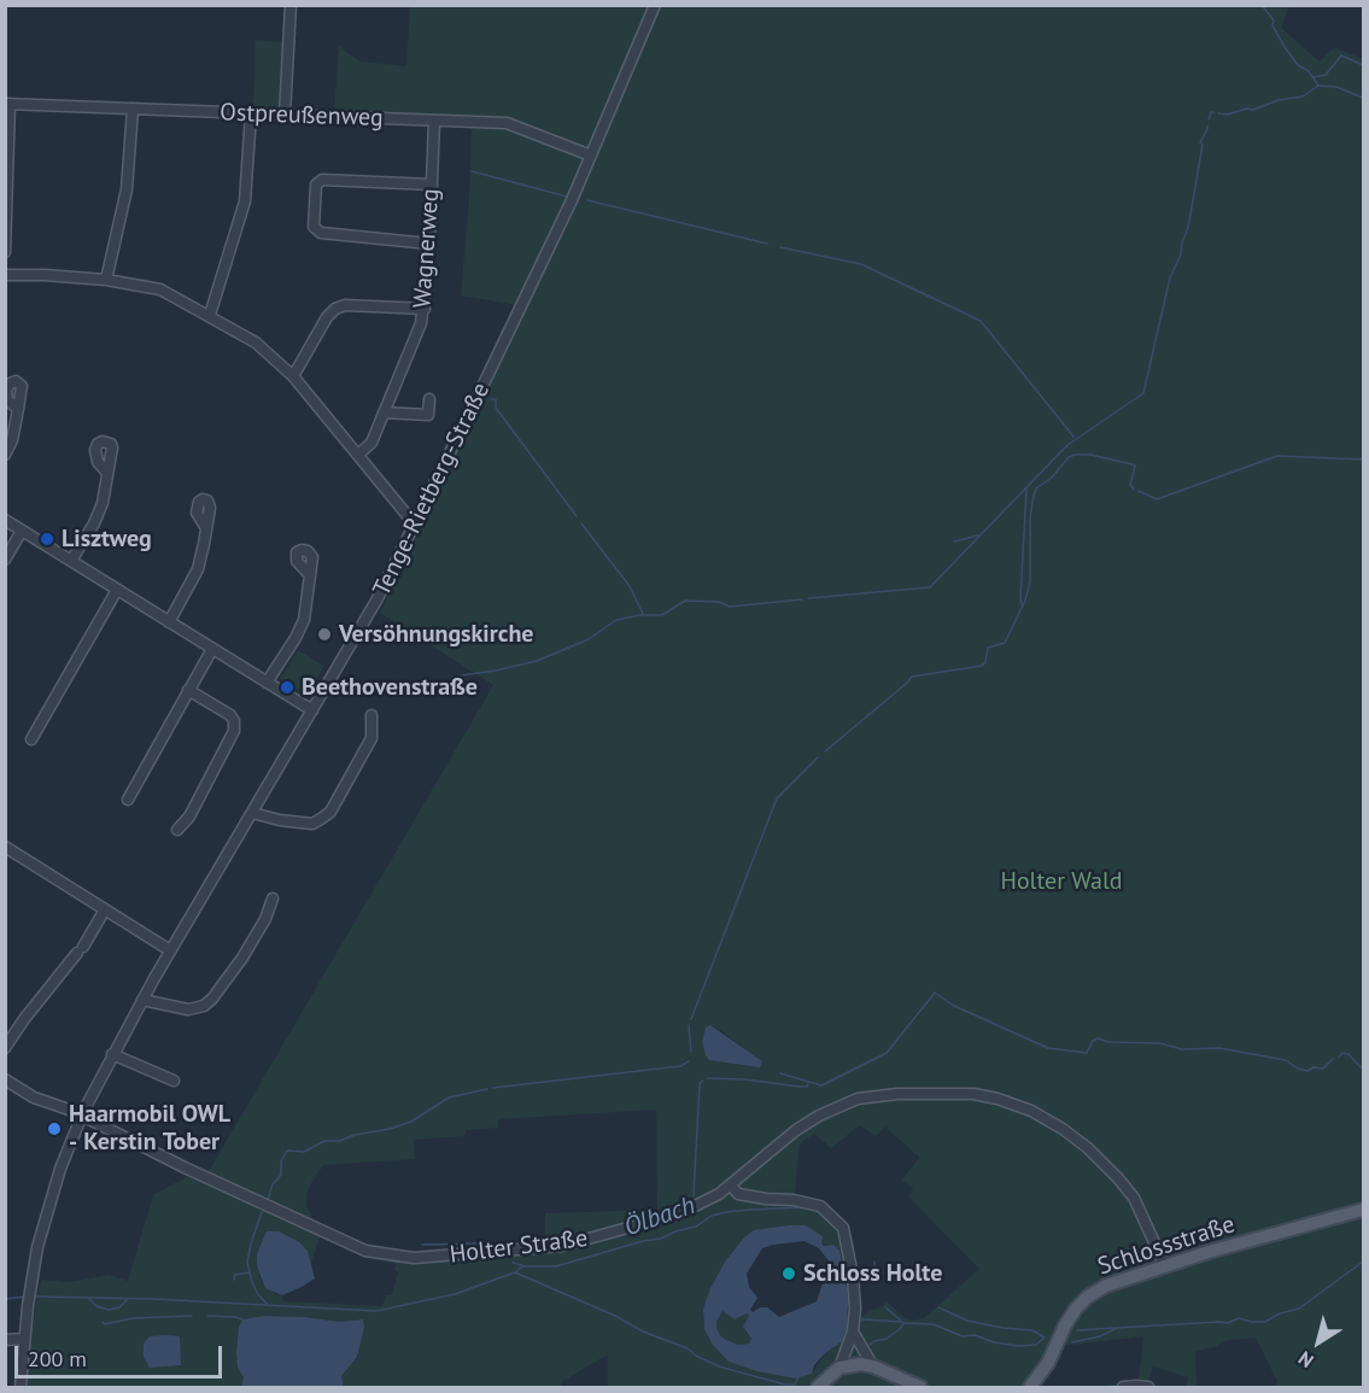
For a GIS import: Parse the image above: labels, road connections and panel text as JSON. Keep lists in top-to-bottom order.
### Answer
{
  "streets": {
    "main road": ["Schlossstraße"],
    "street": [
      "Ostpreußenweg",
      "Wagnerweg",
      "Tenge-Rietberg-Straße",
      "Holter Straße"
    ]
  },
  "crossings": [
    ["Ostpreußenweg", "Wagnerweg"],
    ["Ostpreußenweg", "Tenge-Rietberg-Straße"],
    ["Tenge-Rietberg-Straße", "Holter Straße"],
    ["Schlossstraße", "Holter Straße"]
  ],
  "water": ["Ölbach"],
  "parks": ["Holter Wald"],
  "places": [
    "Lisztweg",
    "Versöhnungskirche",
    "Beethovenstraße",
    "Haarmobil OWL - Kerstin Tober",
    "Schloss Holte"
  ],
  "scale_bar": "200 m",
  "north": "bottom left"
}
